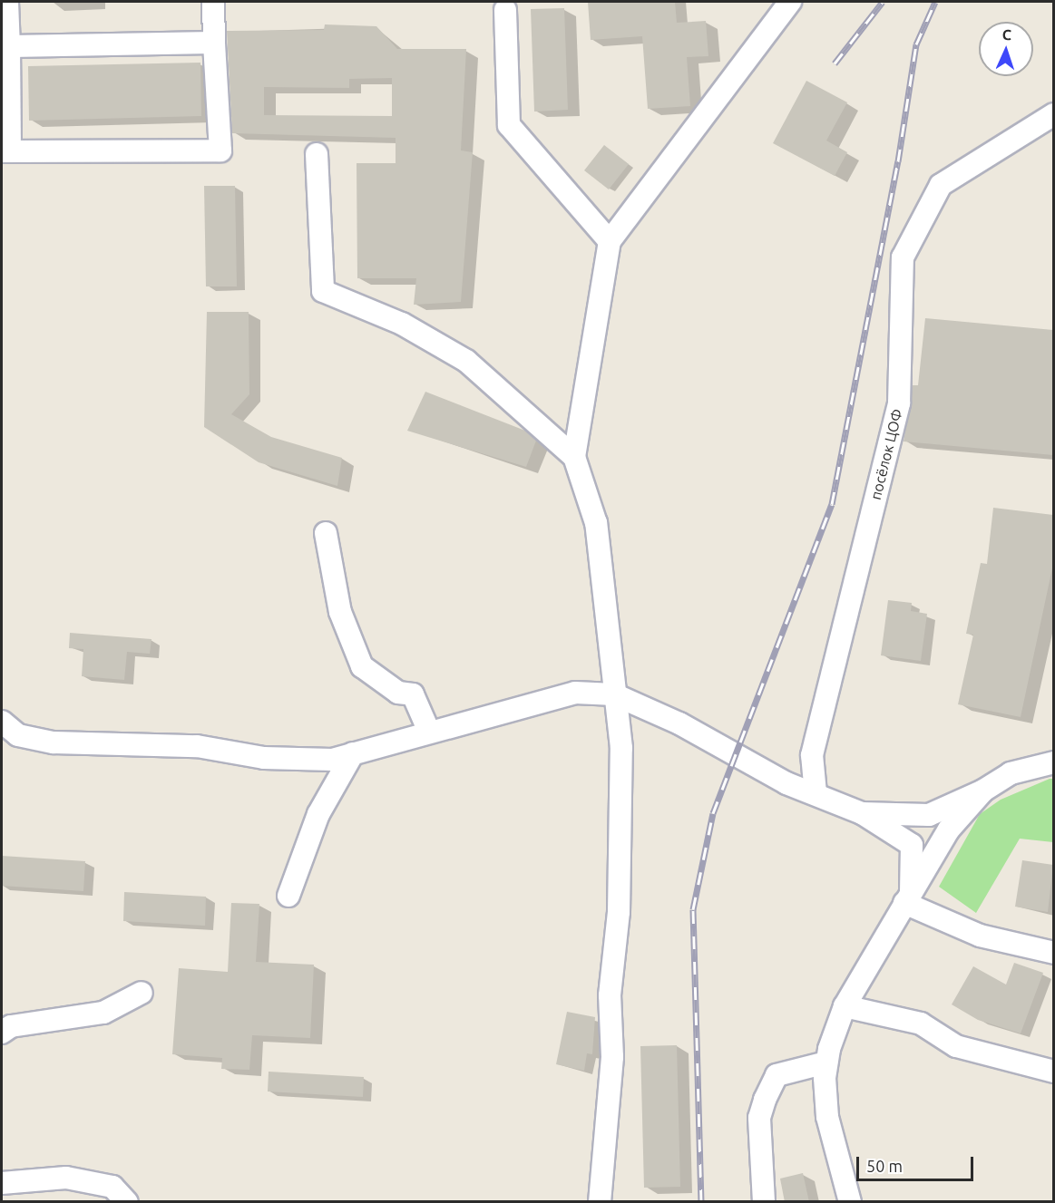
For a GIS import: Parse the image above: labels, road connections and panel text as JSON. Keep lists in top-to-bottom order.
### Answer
{
  "streets": {
    "street": ["посёлок ЦОФ"]
  },
  "scale_bar": "50 m",
  "north": "top"
}
